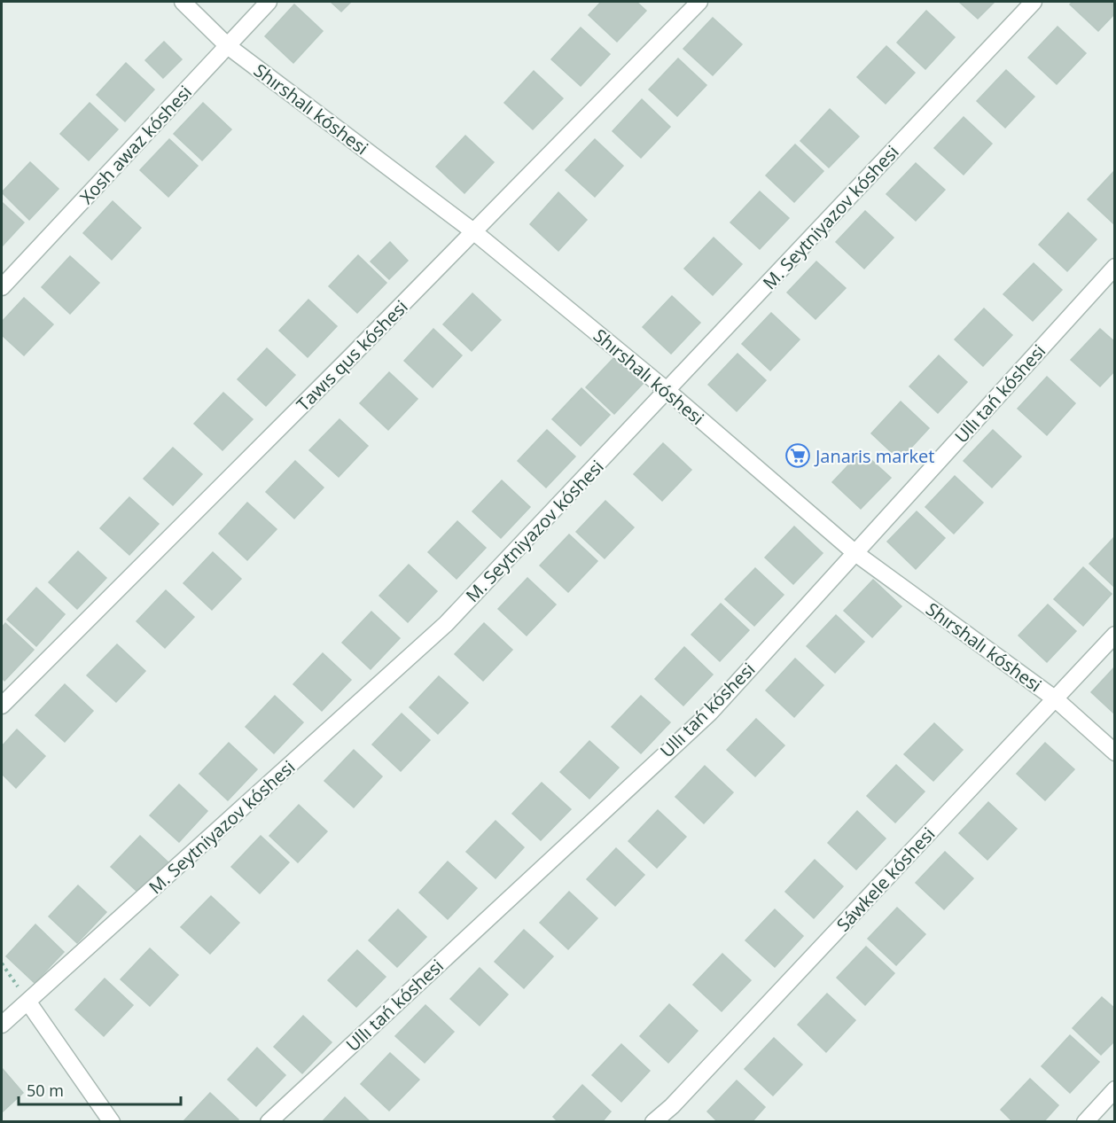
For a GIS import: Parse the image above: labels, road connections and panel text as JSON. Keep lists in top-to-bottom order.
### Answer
{
  "streets": {
    "street": [
      "Shırshalı kóshesi",
      "Xosh awaz kóshesi",
      "M. Seytniyazov kóshesi",
      "Tawıs qus kóshesi",
      "Ullı tań kóshesi",
      "Sáwkele kóshesi"
    ]
  },
  "crossings": [
    ["Shırshalı kóshesi", "Xosh awaz kóshesi"],
    ["Shırshalı kóshesi", "M. Seytniyazov kóshesi"],
    ["Shırshalı kóshesi", "Tawıs qus kóshesi"],
    ["Shırshalı kóshesi", "Ullı tań kóshesi"],
    ["Shırshalı kóshesi", "Sáwkele kóshesi"]
  ],
  "places": {
    "supermarket": ["Janaris market"]
  },
  "scale_bar": "50 m"
}
